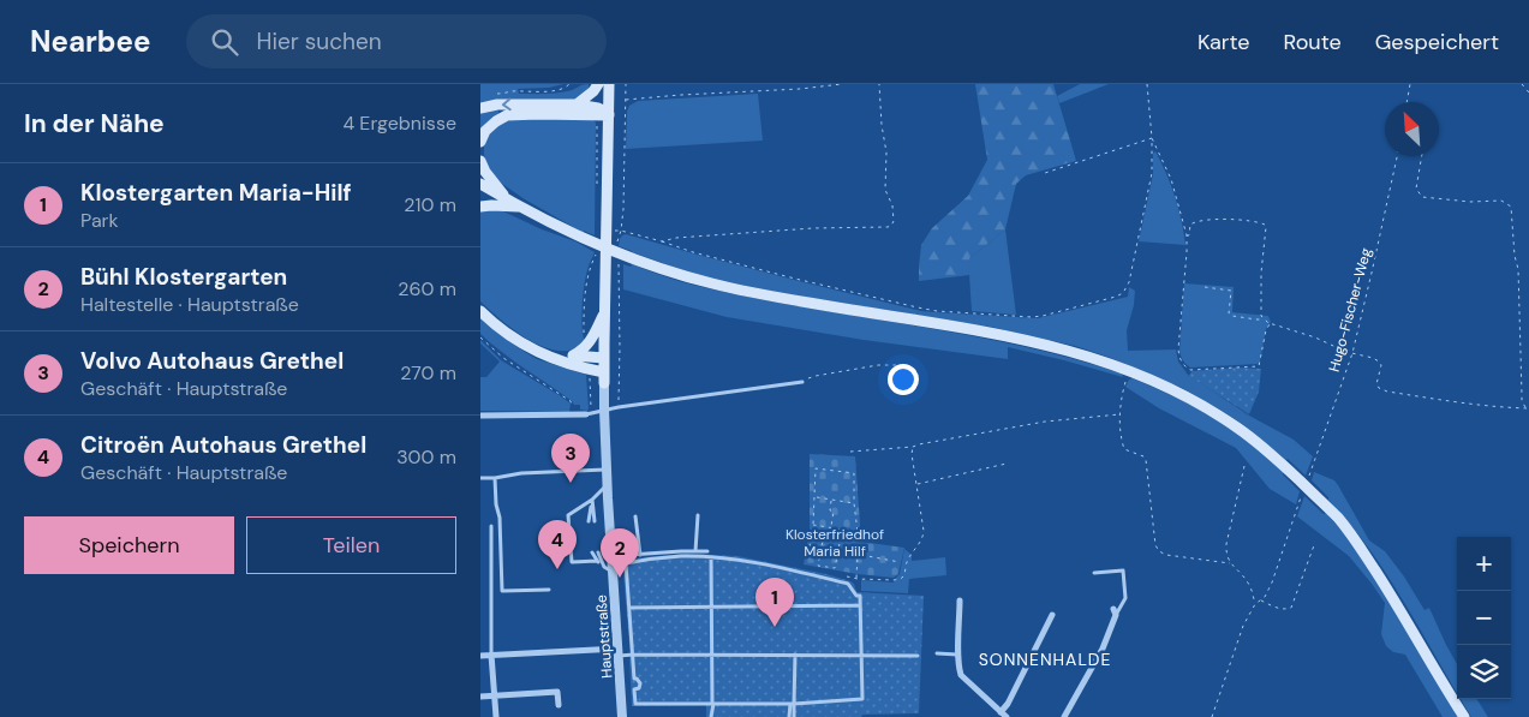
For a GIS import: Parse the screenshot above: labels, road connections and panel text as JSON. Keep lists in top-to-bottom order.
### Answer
{
  "streets": {
    "street": ["Hauptstraße"],
    "path": ["Hugo-Fischer-Weg"]
  },
  "districts": ["SONNENHALDE"],
  "parks": ["Klosterfriedhof Maria Hilf"],
  "north": "top left",
  "page": {
    "header": "Nearbee",
    "search": "Hier suchen",
    "nav": ["Karte", "Route", "Gespeichert"],
    "heading": ["In der Nähe", "4 Ergebnisse"],
    "list": [
      {
        "mark": "1",
        "name": "Klostergarten Maria-Hilf",
        "note": "Park",
        "value": "210 m"
      },
      {
        "mark": "2",
        "name": "Bühl Klostergarten",
        "note": "Haltestelle · Hauptstraße",
        "value": "260 m"
      },
      {
        "mark": "3",
        "name": "Volvo Autohaus Grethel",
        "note": "Geschäft · Hauptstraße",
        "value": "270 m"
      },
      {
        "mark": "4",
        "name": "Citroën Autohaus Grethel",
        "note": "Geschäft · Hauptstraße",
        "value": "300 m"
      }
    ],
    "pins": [
      "3",
      "4",
      "2",
      "1"
    ],
    "buttons": ["Speichern", "Teilen"],
    "map_buttons": ["+", "−"]
  }
}
